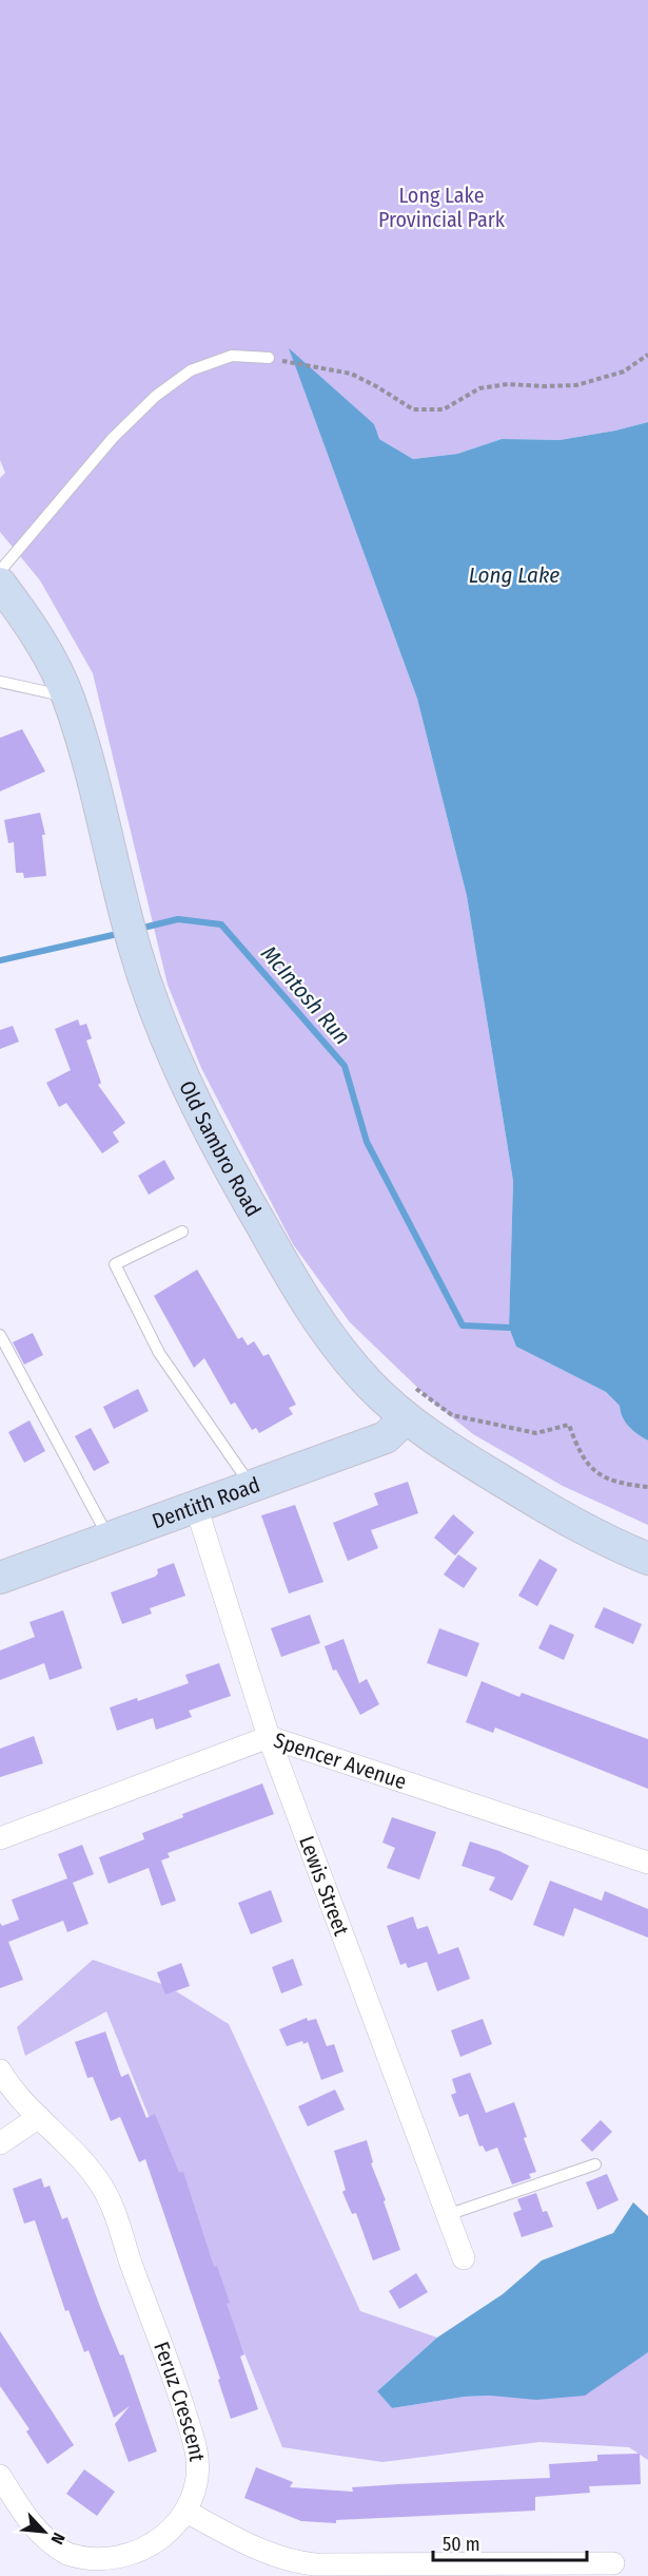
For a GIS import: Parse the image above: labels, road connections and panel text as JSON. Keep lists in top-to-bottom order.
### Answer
{
  "streets": {
    "main road": ["Old Sambro Road", "Dentith Road"],
    "street": ["Spencer Avenue", "Lewis Street", "Feruz Crescent"]
  },
  "crossings": [
    ["Old Sambro Road", "Dentith Road"],
    ["Dentith Road", "Lewis Street"],
    ["Spencer Avenue", "Lewis Street"]
  ],
  "water": ["Long Lake", "McIntosh Run"],
  "parks": ["Long Lake Provincial Park"],
  "scale_bar": "50 m",
  "north": "bottom right"
}
